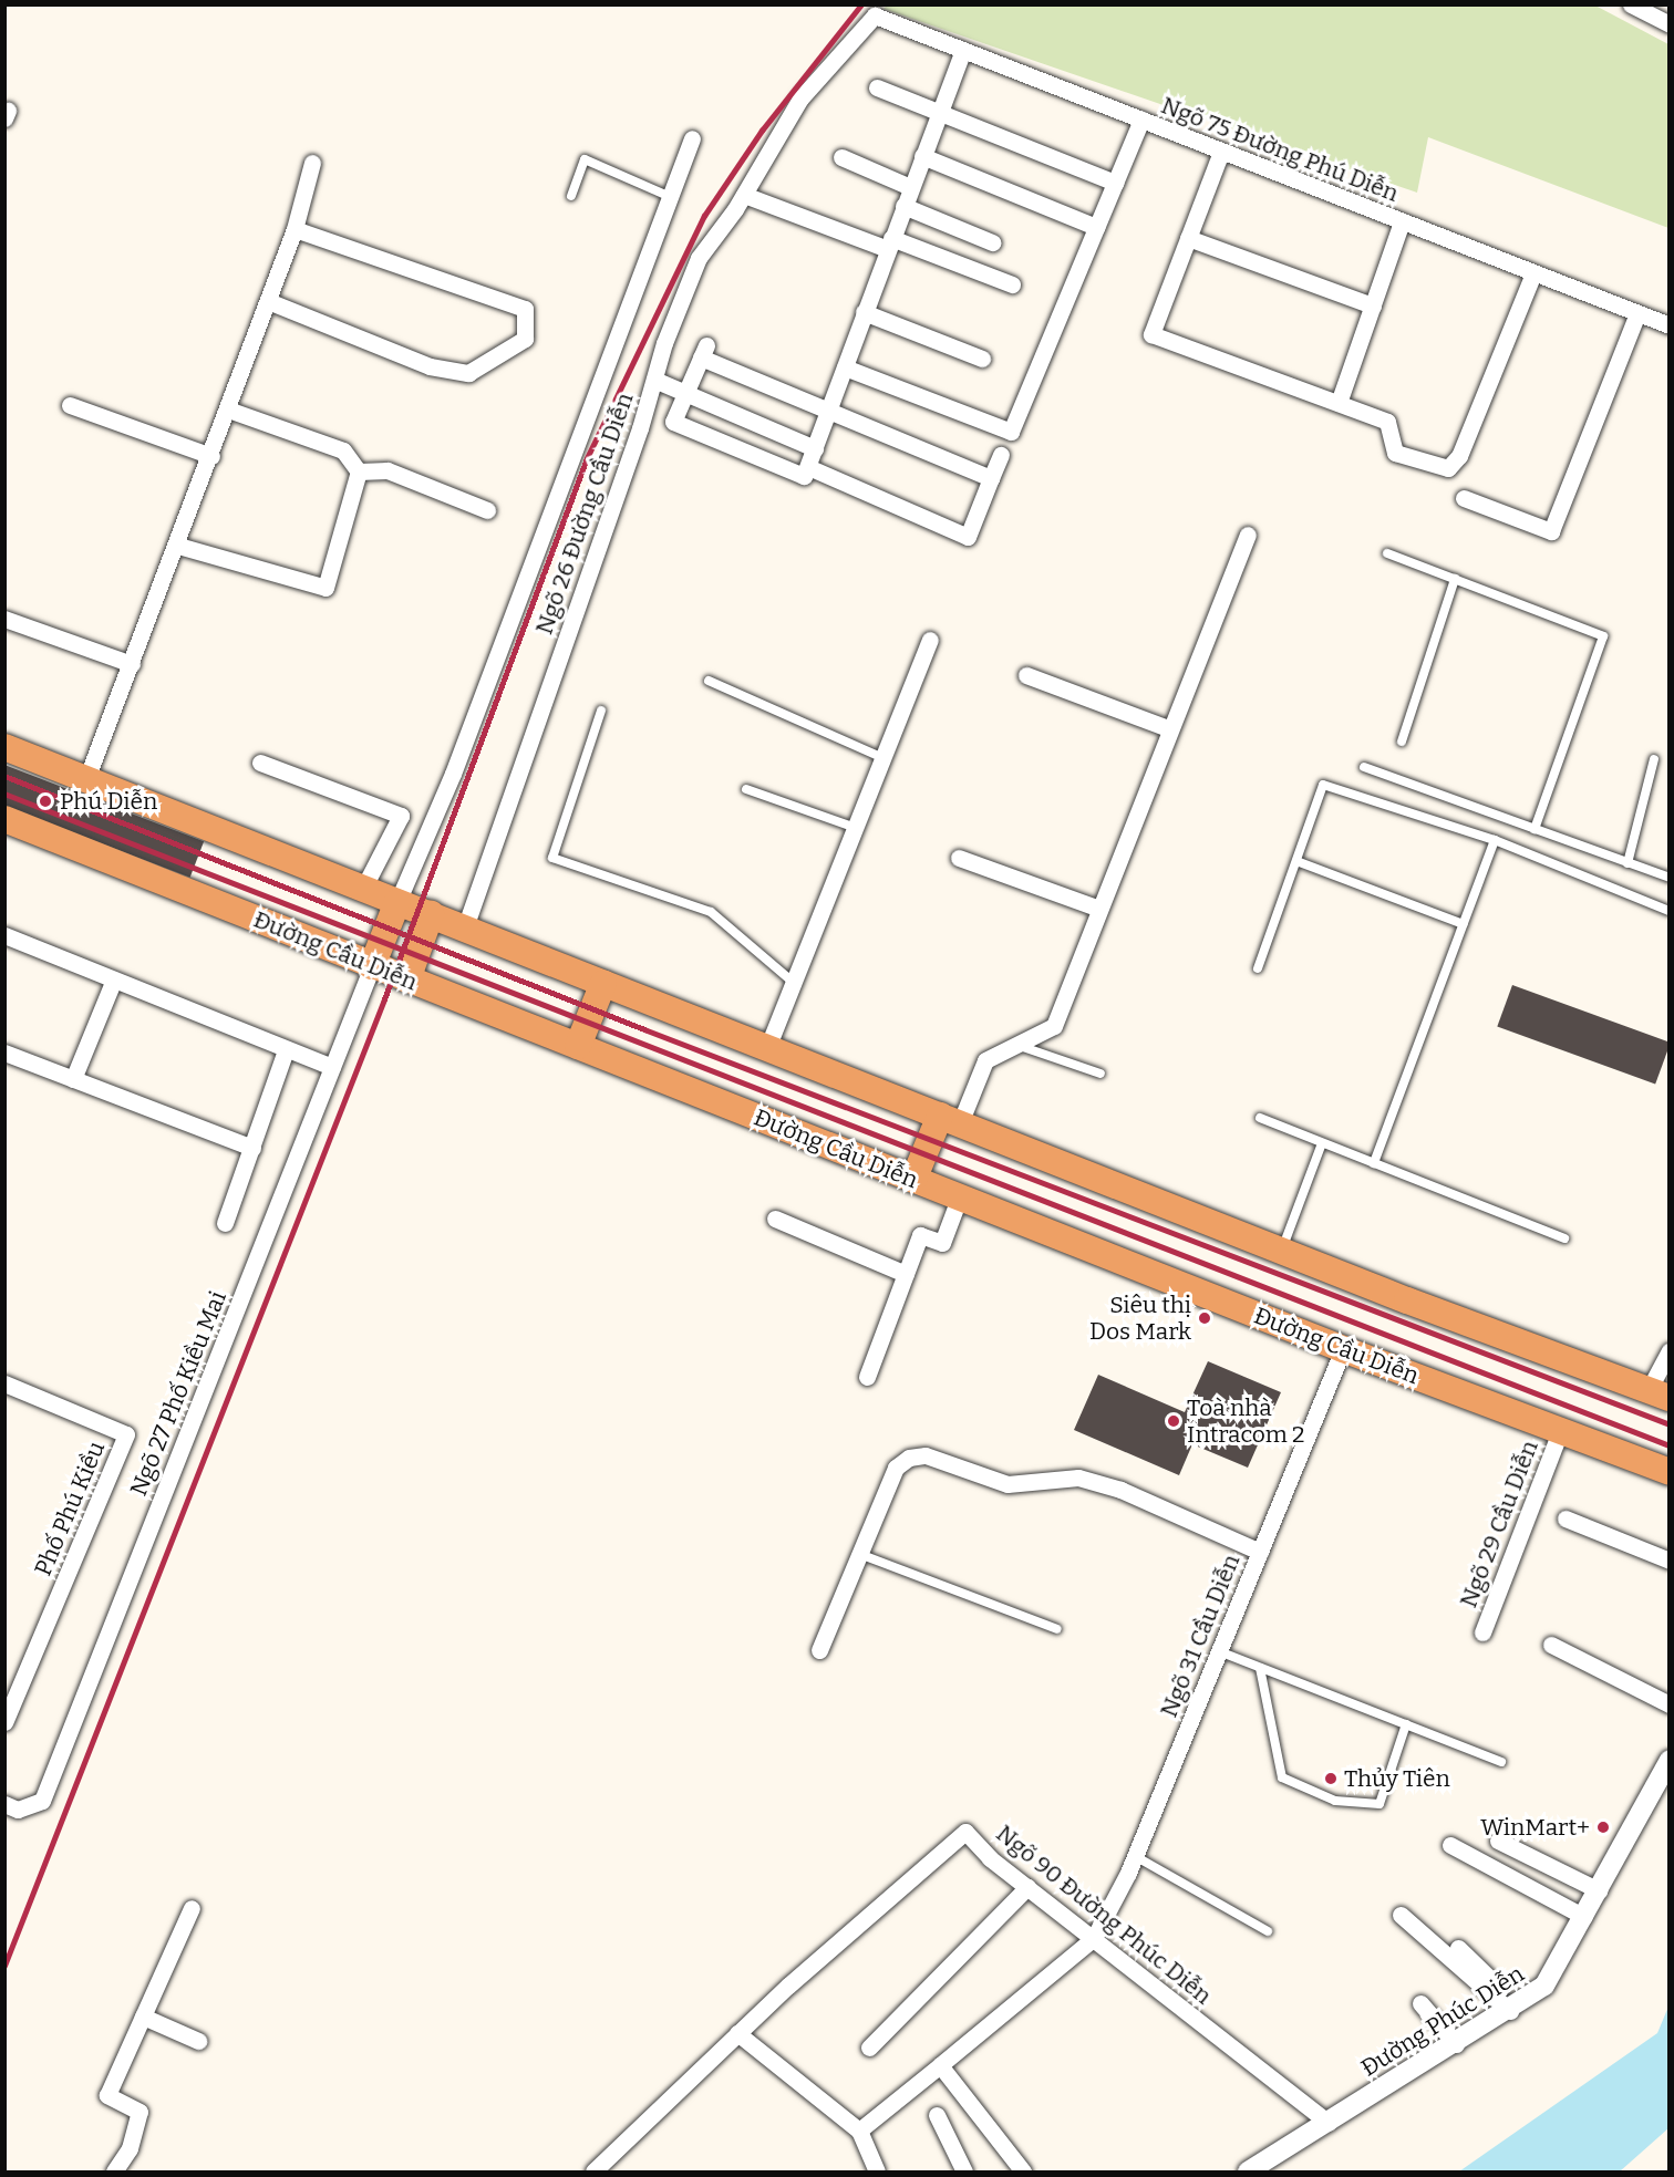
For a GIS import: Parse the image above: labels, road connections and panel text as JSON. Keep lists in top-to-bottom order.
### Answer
{
  "streets": {
    "highway": ["Đường Cầu Diễn"],
    "street": [
      "Ngõ 75 Đường Phú Diễn",
      "Ngõ 26 Đường Cầu Diễn",
      "Ngõ 27 Phố Kiều Mai",
      "Phố Phú Kiều",
      "Ngõ 29 Cầu Diễn",
      "Ngõ 31 Cầu Diễn",
      "Ngõ 90 Đường Phúc Diễn",
      "Đường Phúc Diễn"
    ]
  },
  "crossings": [
    ["Đường Cầu Diễn", "Ngõ 27 Phố Kiều Mai"],
    ["Đường Cầu Diễn", "Ngõ 29 Cầu Diễn"],
    ["Đường Cầu Diễn", "Ngõ 31 Cầu Diễn"],
    ["Ngõ 31 Cầu Diễn", "Ngõ 90 Đường Phúc Diễn"],
    ["Ngõ 90 Đường Phúc Diễn", "Đường Phúc Diễn"]
  ],
  "places": [
    "Phú Diễn",
    "Siêu thị Dos Mark",
    "Toà nhà Intracom 2",
    "Thủy Tiên",
    "WinMart+"
  ]
}
